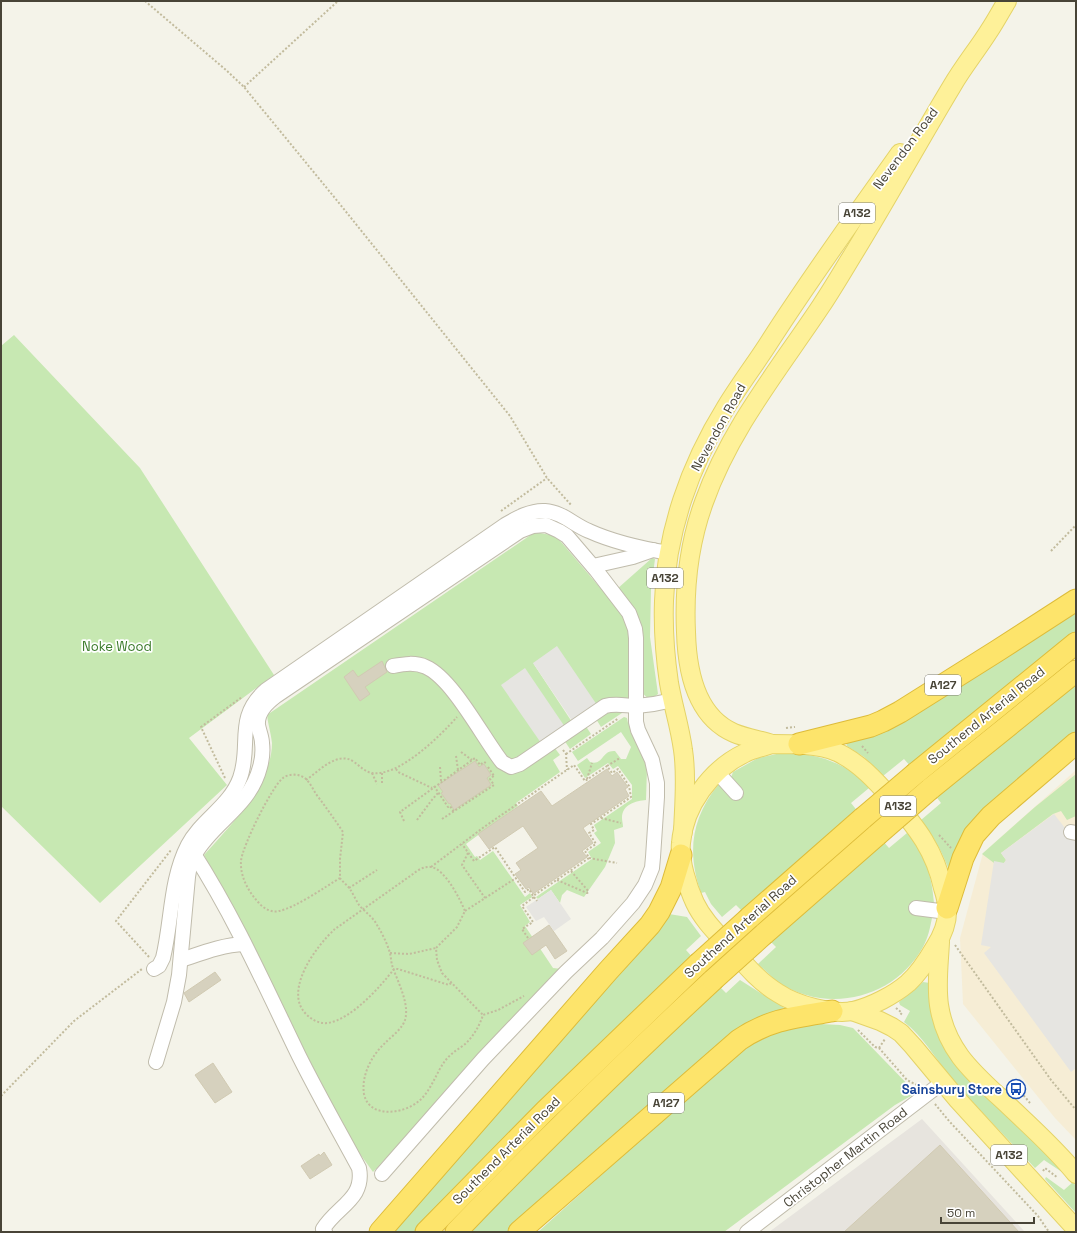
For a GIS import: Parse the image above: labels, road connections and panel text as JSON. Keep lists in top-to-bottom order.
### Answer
{
  "streets": {
    "highway": ["A127", "Southend Arterial Road"],
    "main road": ["Nevendon Road", "A132"],
    "street": ["Christopher Martin Road"]
  },
  "crossings": [
    ["Nevendon Road", "A132"],
    ["A132", "A127"],
    ["A132", "Christopher Martin Road"]
  ],
  "parks": ["Noke Wood"],
  "places": {
    "bus stop": ["Sainsbury Store"]
  },
  "scale_bar": "50 m"
}
